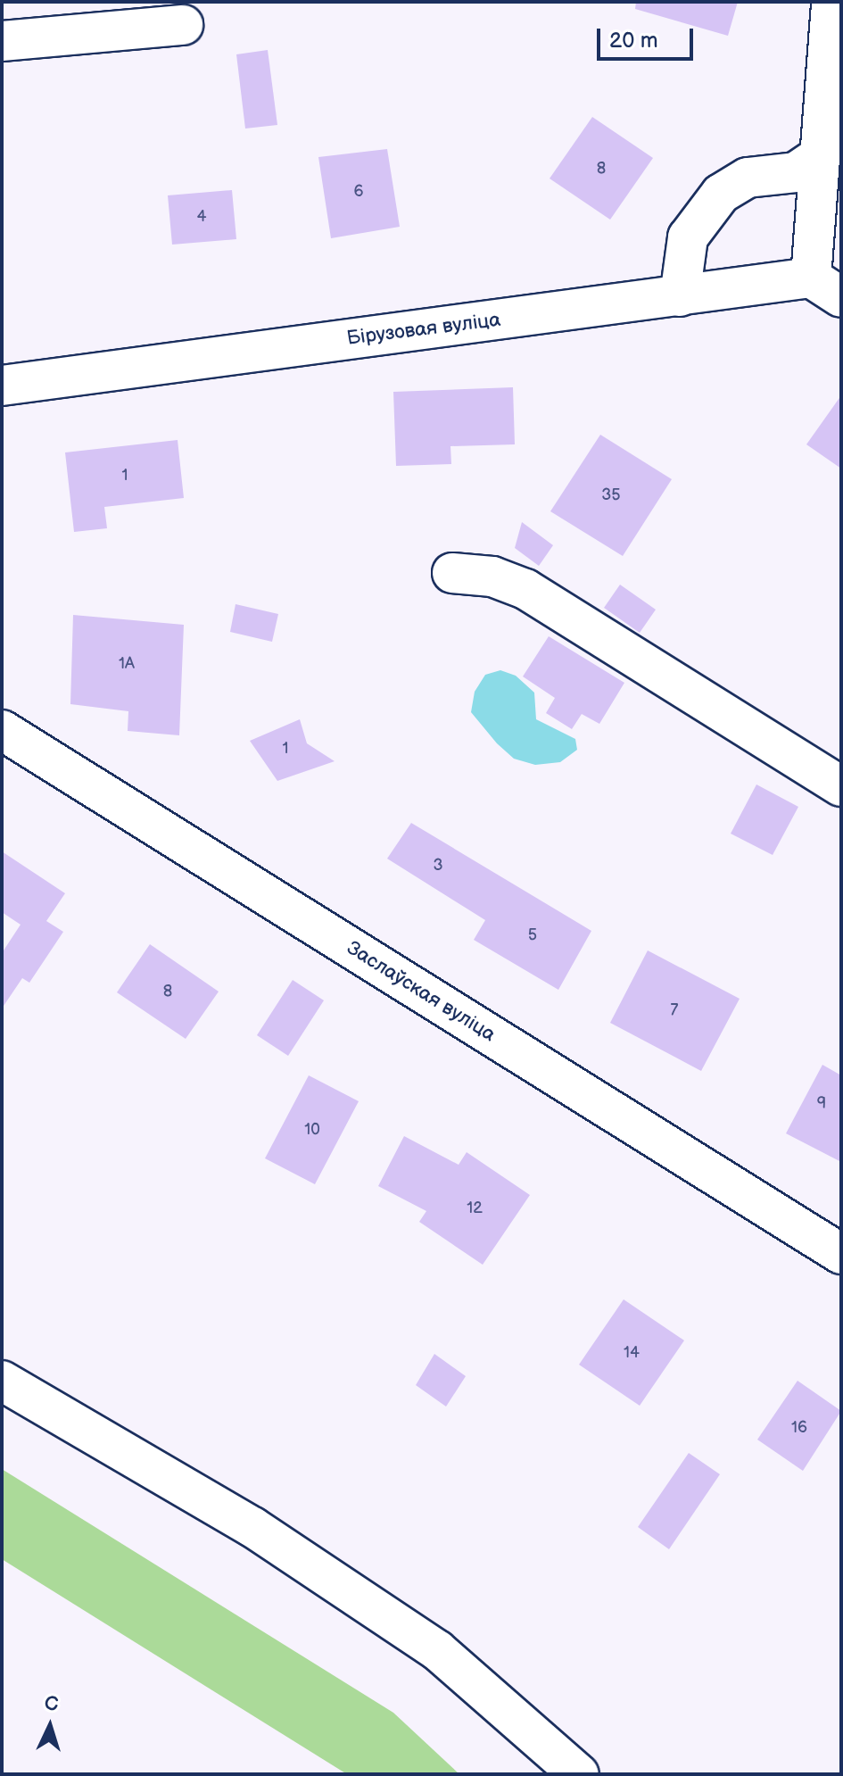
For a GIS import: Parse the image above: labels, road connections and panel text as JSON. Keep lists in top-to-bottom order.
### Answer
{
  "streets": {
    "street": ["Бірузовая вуліца", "Заслаўская вуліца"]
  },
  "house_numbers": [
    "8",
    "6",
    "4",
    "1",
    "35",
    "1А",
    "1",
    "3",
    "5",
    "8",
    "7",
    "9",
    "10",
    "12",
    "14",
    "16"
  ],
  "scale_bar": "20 m",
  "north": "top"
}
